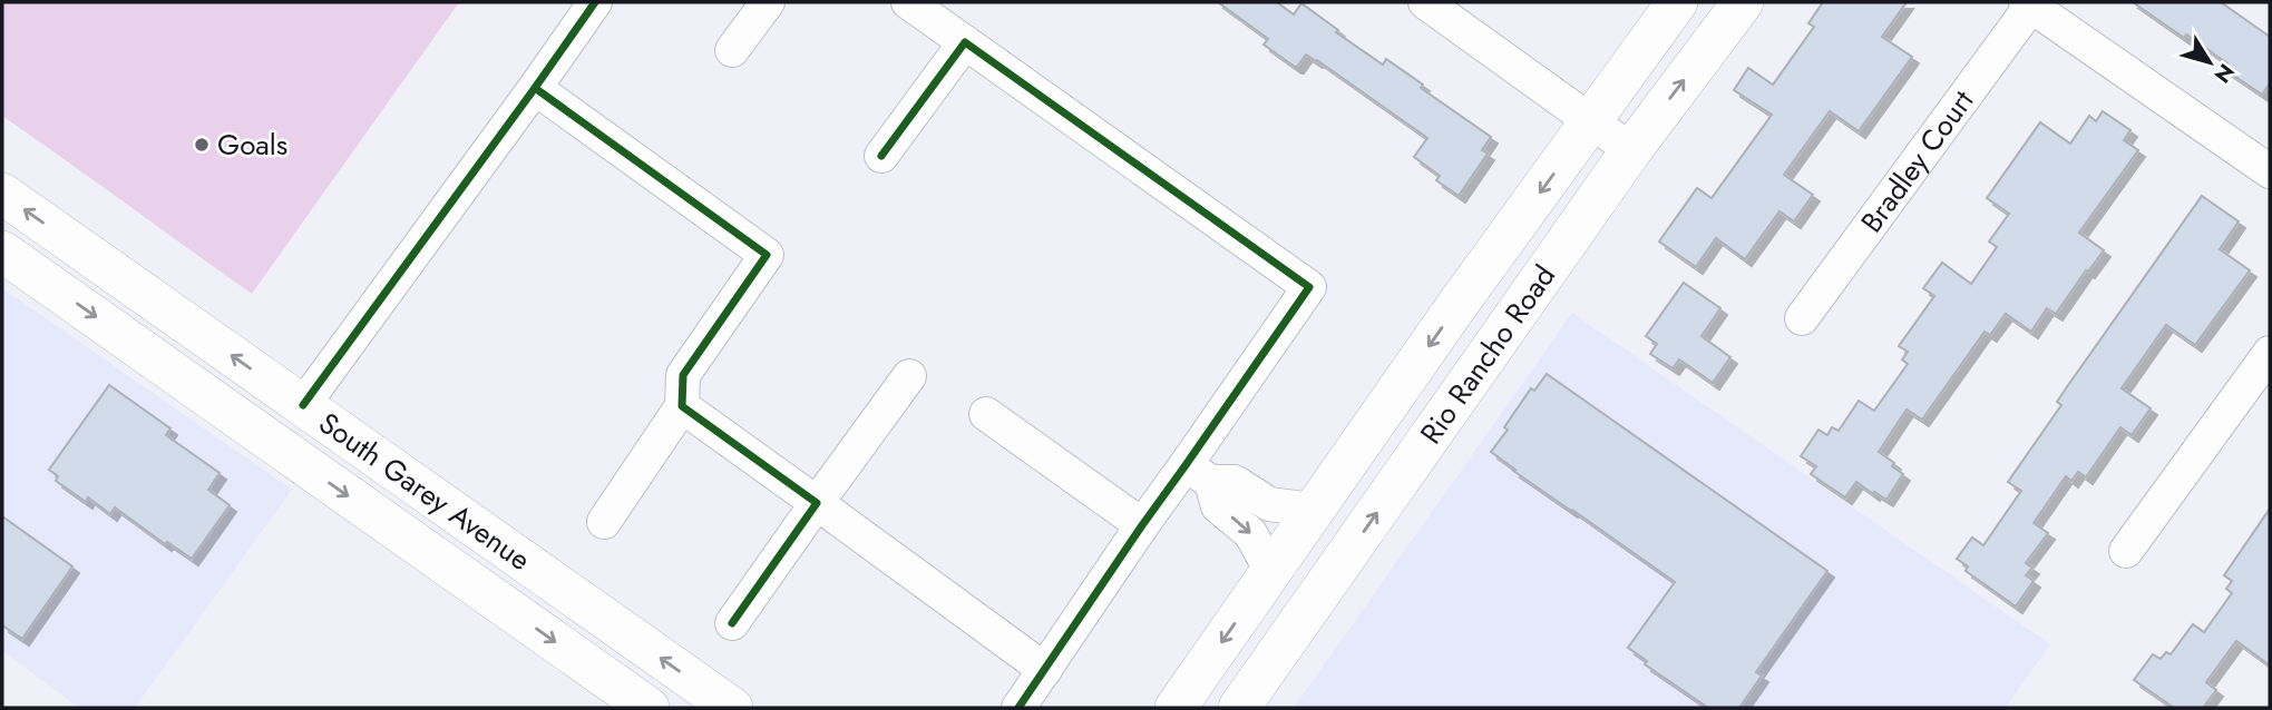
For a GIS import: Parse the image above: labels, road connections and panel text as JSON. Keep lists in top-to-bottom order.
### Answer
{
  "streets": {
    "main road": ["Rio Rancho Road", "South Garey Avenue"],
    "street": ["Bradley Court"]
  },
  "places": ["Goals"],
  "north": "bottom right"
}
